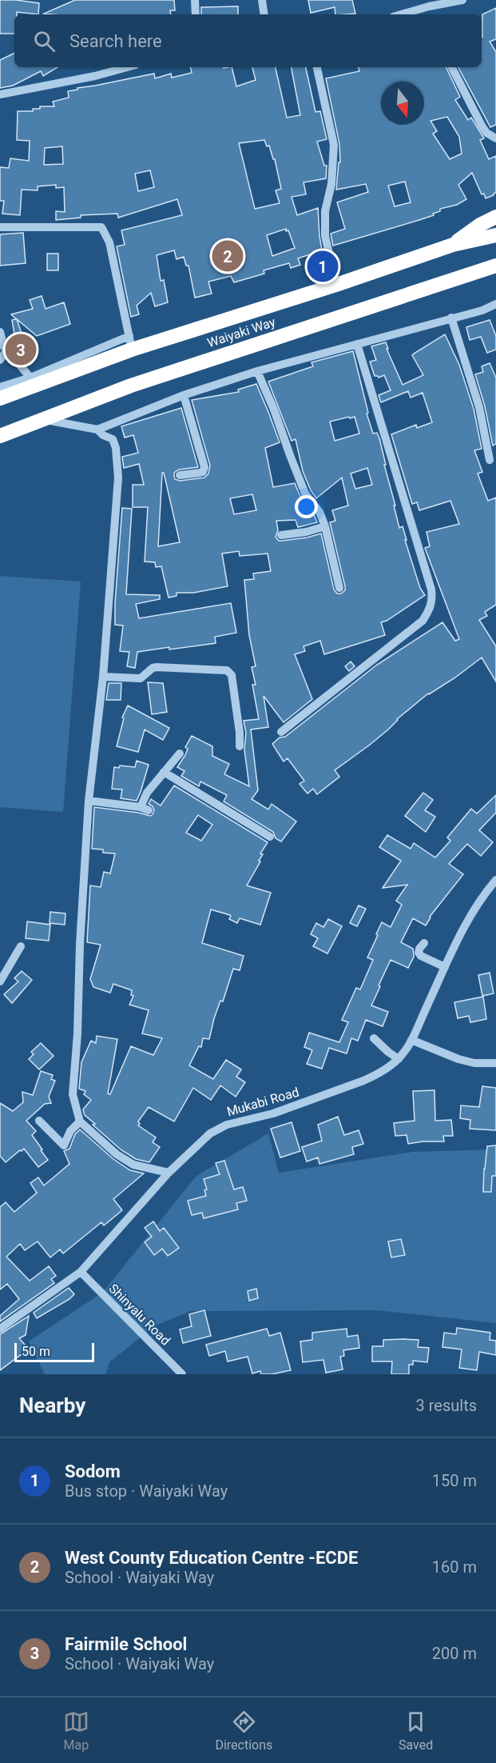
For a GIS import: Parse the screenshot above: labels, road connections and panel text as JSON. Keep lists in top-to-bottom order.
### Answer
{
  "streets": {
    "highway": ["Waiyaki Way"],
    "street": ["Mukabi Road", "Shinyalu Road"]
  },
  "crossings": [
    ["Mukabi Road", "Shinyalu Road"]
  ],
  "scale_bar": "50 m",
  "north": "bottom",
  "page": {
    "search": "Search here",
    "pins": ["2", "1", "3"],
    "scale": "50 m",
    "heading": ["Nearby", "3 results"],
    "list": [
      {
        "mark": "1",
        "name": "Sodom",
        "note": "Bus stop · Waiyaki Way",
        "value": "150 m"
      },
      {
        "mark": "2",
        "name": "West County Education Centre -ECDE",
        "note": "School · Waiyaki Way",
        "value": "160 m"
      },
      {
        "mark": "3",
        "name": "Fairmile School",
        "note": "School · Waiyaki Way",
        "value": "200 m"
      }
    ],
    "nav": ["Map", "Directions", "Saved"]
  }
}
